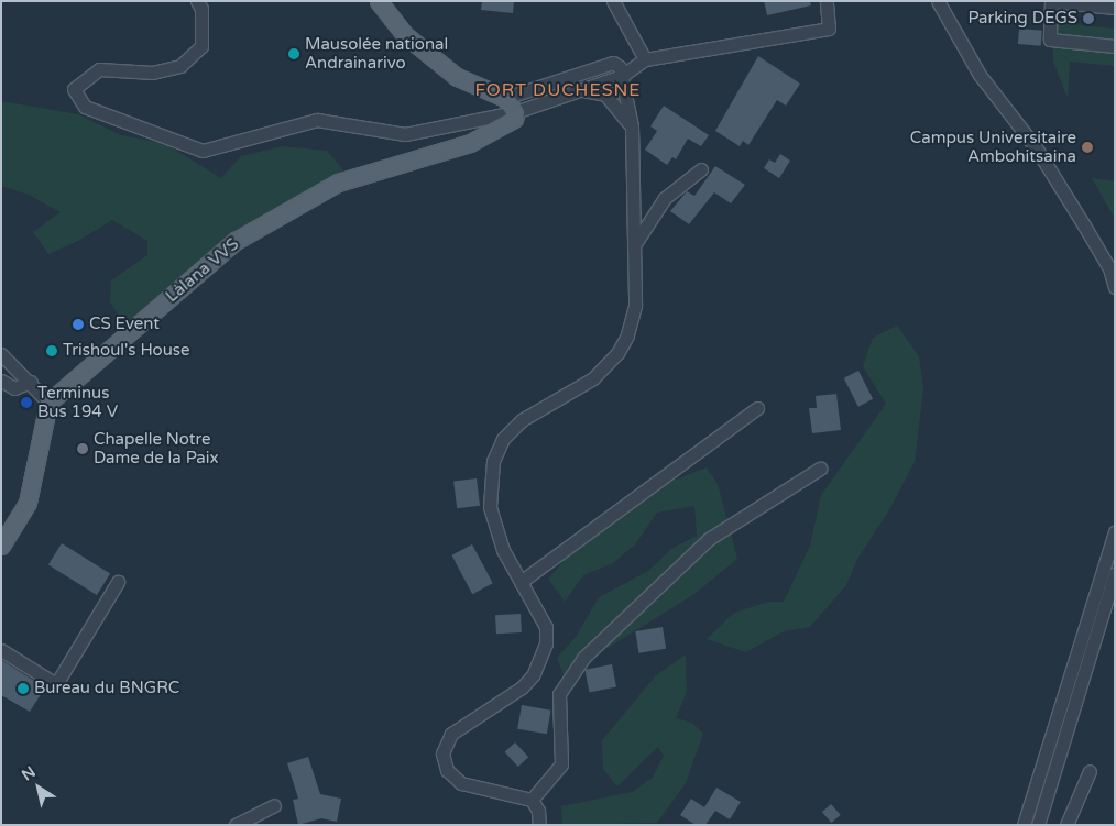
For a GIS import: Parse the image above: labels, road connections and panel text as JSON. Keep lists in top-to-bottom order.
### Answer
{
  "streets": {
    "main road": ["Làlana VVS"]
  },
  "districts": ["FORT DUCHESNE"],
  "places": [
    "Parking DEGS",
    "Mausolée national Andrainarivo",
    "Campus Universitaire Ambohitsaina",
    "CS Event",
    "Trishoul's House",
    "Terminus Bus 194 V",
    "Chapelle Notre Dame de la Paix",
    "Bureau du BNGRC"
  ],
  "north": "top left"
}
